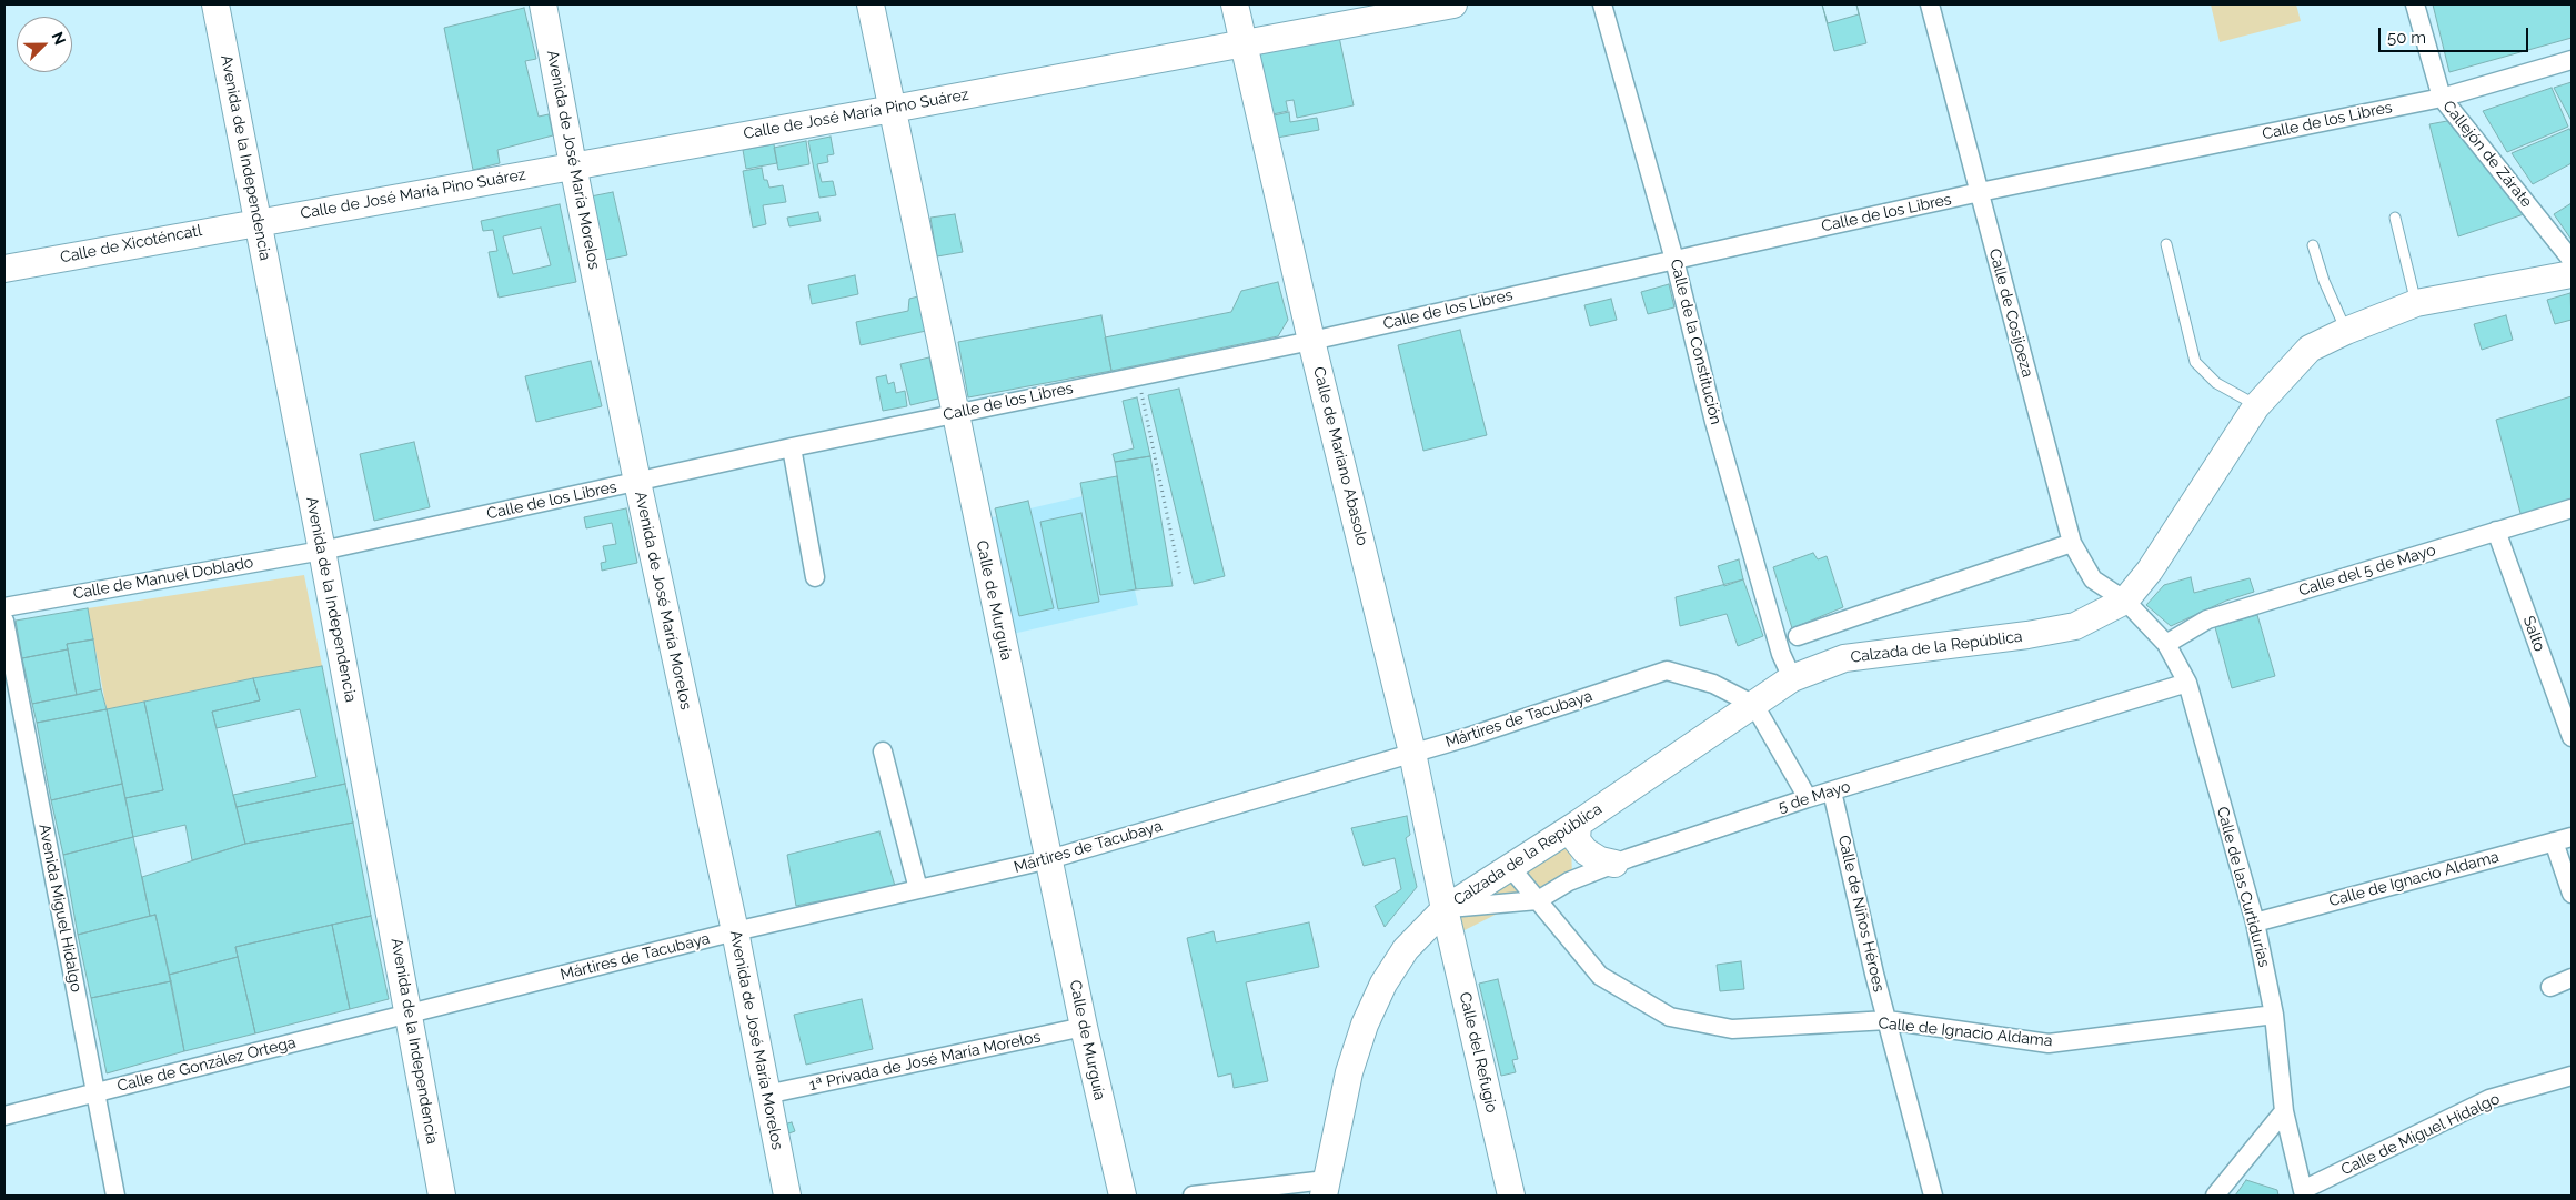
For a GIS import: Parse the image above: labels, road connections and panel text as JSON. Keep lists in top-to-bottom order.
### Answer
{
  "streets": {
    "main road": [
      "Calle de José María Pino Suárez",
      "Avenida de la Independencia",
      "Avenida de José María Morelos",
      "Calle de Xicoténcatl",
      "Calle de Mariano Abasolo",
      "Calle de Murguía",
      "Calzada de la República",
      "Calle del Refugio"
    ],
    "street": [
      "Calle de los Libres",
      "Callejón de Zárate",
      "Calle de Cosijoeza",
      "Calle de la Constitución",
      "Calle del 5 de Mayo",
      "Calle de Manuel Doblado",
      "Salto",
      "Mártires de Tacubaya",
      "5 de Mayo",
      "Calle de Ignacio Aldama",
      "Calle de las Curtidurías",
      "Avenida Miguel Hidalgo",
      "Calle de Niños Héroes",
      "1ª Prívada de José María Morelos",
      "Calle de González Ortega",
      "Calle de Miguel Hidalgo"
    ]
  },
  "crossings": [
    ["Calle de José María Pino Suárez", "Avenida de la Independencia"],
    ["Calle de José María Pino Suárez", "Avenida de José María Morelos"],
    ["Calle de José María Pino Suárez", "Calle de Xicoténcatl"],
    ["Calle de José María Pino Suárez", "Calle de Mariano Abasolo"],
    ["Calle de José María Pino Suárez", "Calle de Murguía"],
    ["Calle de los Libres", "Callejón de Zárate"],
    ["Calle de los Libres", "Avenida de la Independencia"],
    ["Calle de los Libres", "Avenida de José María Morelos"],
    ["Calle de los Libres", "Calle de Cosijoeza"],
    ["Calle de los Libres", "Calle de la Constitución"],
    ["Calle de los Libres", "Calle de Mariano Abasolo"],
    ["Calle de los Libres", "Calle de Manuel Doblado"],
    ["Calle de los Libres", "Calle de Murguía"],
    ["Avenida de la Independencia", "Calle de Xicoténcatl"],
    ["Avenida de la Independencia", "Calle de Manuel Doblado"],
    ["Avenida de la Independencia", "Mártires de Tacubaya"],
    ["Avenida de la Independencia", "Calle de González Ortega"],
    ["Avenida de José María Morelos", "Mártires de Tacubaya"],
    ["Avenida de José María Morelos", "1ª Prívada de José María Morelos"],
    ["Calle de Cosijoeza", "Calzada de la República"],
    ["Calle de Cosijoeza", "Calle de las Curtidurías"],
    ["Calle de la Constitución", "Calzada de la República"],
    ["Calle de Mariano Abasolo", "Calzada de la República"],
    ["Calle de Mariano Abasolo", "Mártires de Tacubaya"],
    ["Calle de Mariano Abasolo", "5 de Mayo"],
    ["Calle de Mariano Abasolo", "Calle del Refugio"],
    ["Calle del 5 de Mayo", "Salto"],
    ["Calle del 5 de Mayo", "Calle de las Curtidurías"],
    ["Calle de Murguía", "Mártires de Tacubaya"],
    ["Calle de Murguía", "1ª Prívada de José María Morelos"],
    ["Calzada de la República", "Mártires de Tacubaya"],
    ["Calzada de la República", "5 de Mayo"],
    ["Calzada de la República", "Calle de Ignacio Aldama"],
    ["Calzada de la República", "Calle de las Curtidurías"],
    ["Calzada de la República", "Calle del Refugio"],
    ["Mártires de Tacubaya", "Calle de González Ortega"],
    ["5 de Mayo", "Calle de Ignacio Aldama"],
    ["5 de Mayo", "Calle de las Curtidurías"],
    ["5 de Mayo", "Calle de Niños Héroes"],
    ["5 de Mayo", "Calle del Refugio"],
    ["Calle de Ignacio Aldama", "Calle de las Curtidurías"],
    ["Calle de Ignacio Aldama", "Calle de Niños Héroes"],
    ["Calle de las Curtidurías", "Calle de Miguel Hidalgo"],
    ["Avenida Miguel Hidalgo", "Calle de González Ortega"]
  ],
  "scale_bar": "50 m",
  "north": "top right"
}
